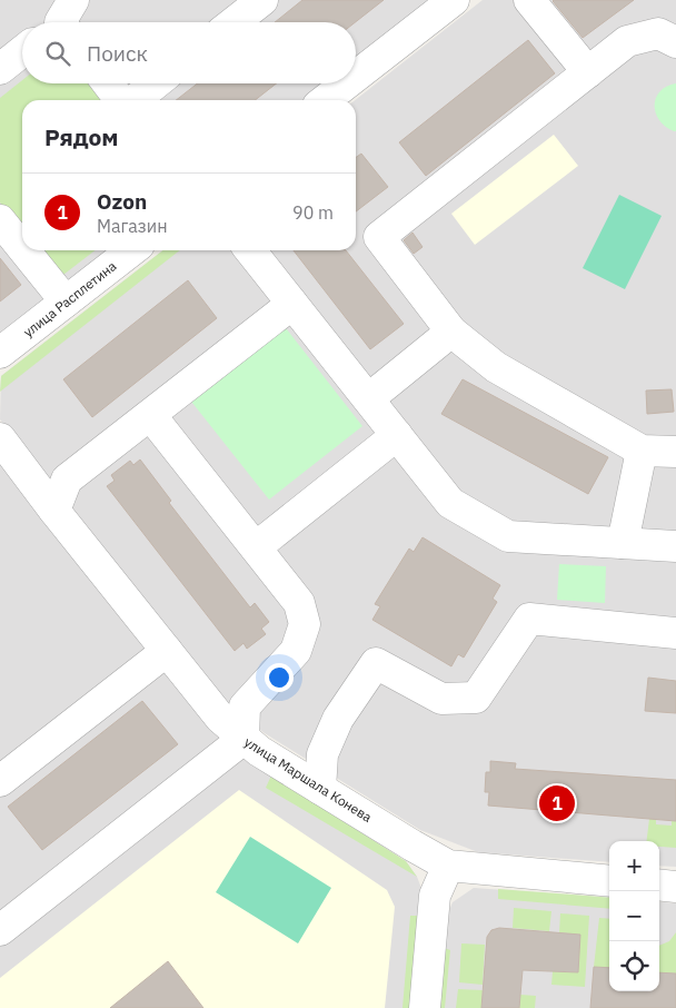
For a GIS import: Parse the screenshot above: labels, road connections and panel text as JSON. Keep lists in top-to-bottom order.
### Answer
{
  "streets": {
    "street": ["улица Расплетина", "улица Маршала Конева"]
  },
  "page": {
    "search": "Поиск",
    "heading": "Рядом",
    "list": [
      {
        "mark": "1",
        "name": "Ozon",
        "note": "Магазин",
        "value": "90 m"
      }
    ],
    "pins": "1",
    "map_buttons": ["+", "−"]
  }
}
